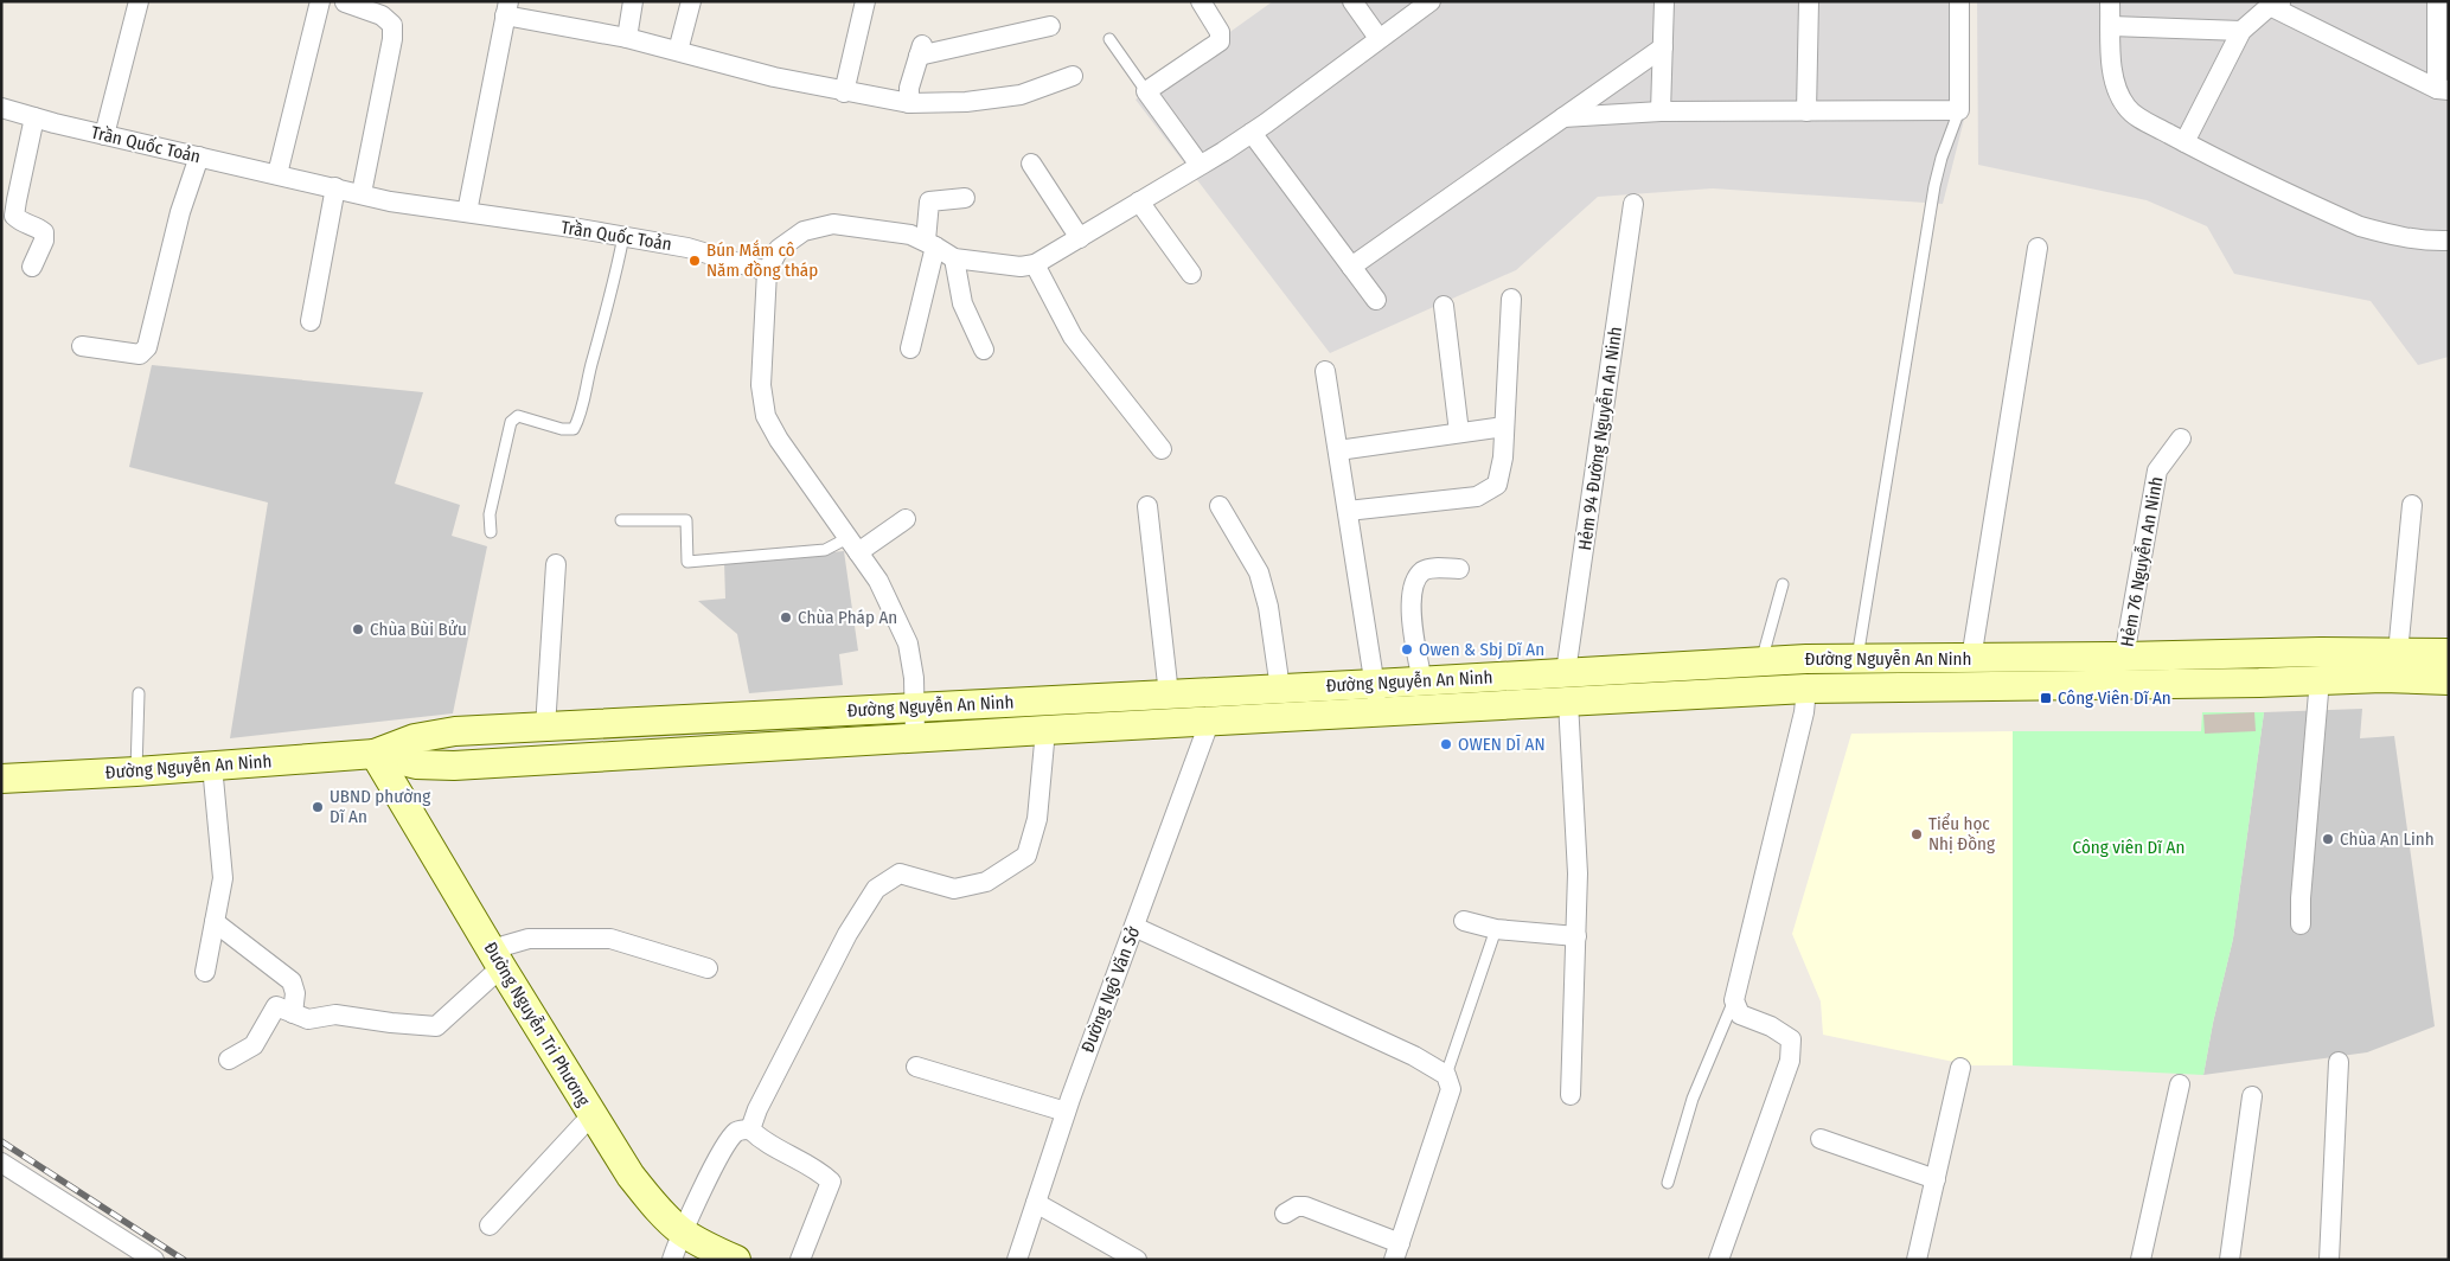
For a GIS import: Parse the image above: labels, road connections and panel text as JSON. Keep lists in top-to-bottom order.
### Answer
{
  "streets": {
    "main road": ["Đường Nguyễn An Ninh", "Đường Nguyễn Tri Phương"],
    "street": [
      "Trần Quốc Toản",
      "Hẻm 94 Đường Nguyễn An Ninh",
      "Hẻm 76 Nguyễn An Ninh",
      "Đường Ngô Văn Sở"
    ]
  },
  "crossings": [
    ["Hẻm 94 Đường Nguyễn An Ninh", "Đường Nguyễn An Ninh"],
    ["Hẻm 76 Nguyễn An Ninh", "Đường Nguyễn An Ninh"],
    ["Đường Nguyễn An Ninh", "Đường Ngô Văn Sở"],
    ["Đường Nguyễn An Ninh", "Đường Nguyễn Tri Phương"]
  ],
  "parks": ["Công viên Dĩ An"],
  "places": {
    "other": [
      "Bún Mắm cô Năm đồng tháp",
      "Chùa Pháp An",
      "Chùa Bùi Bửu",
      "Owen & Sbj Dĩ An",
      "OWEN DĨ AN",
      "UBND phường Dĩ An",
      "Tiểu học Nhị Đồng",
      "Chùa An Linh"
    ],
    "transit": ["Công Viên Dĩ An"]
  }
}
